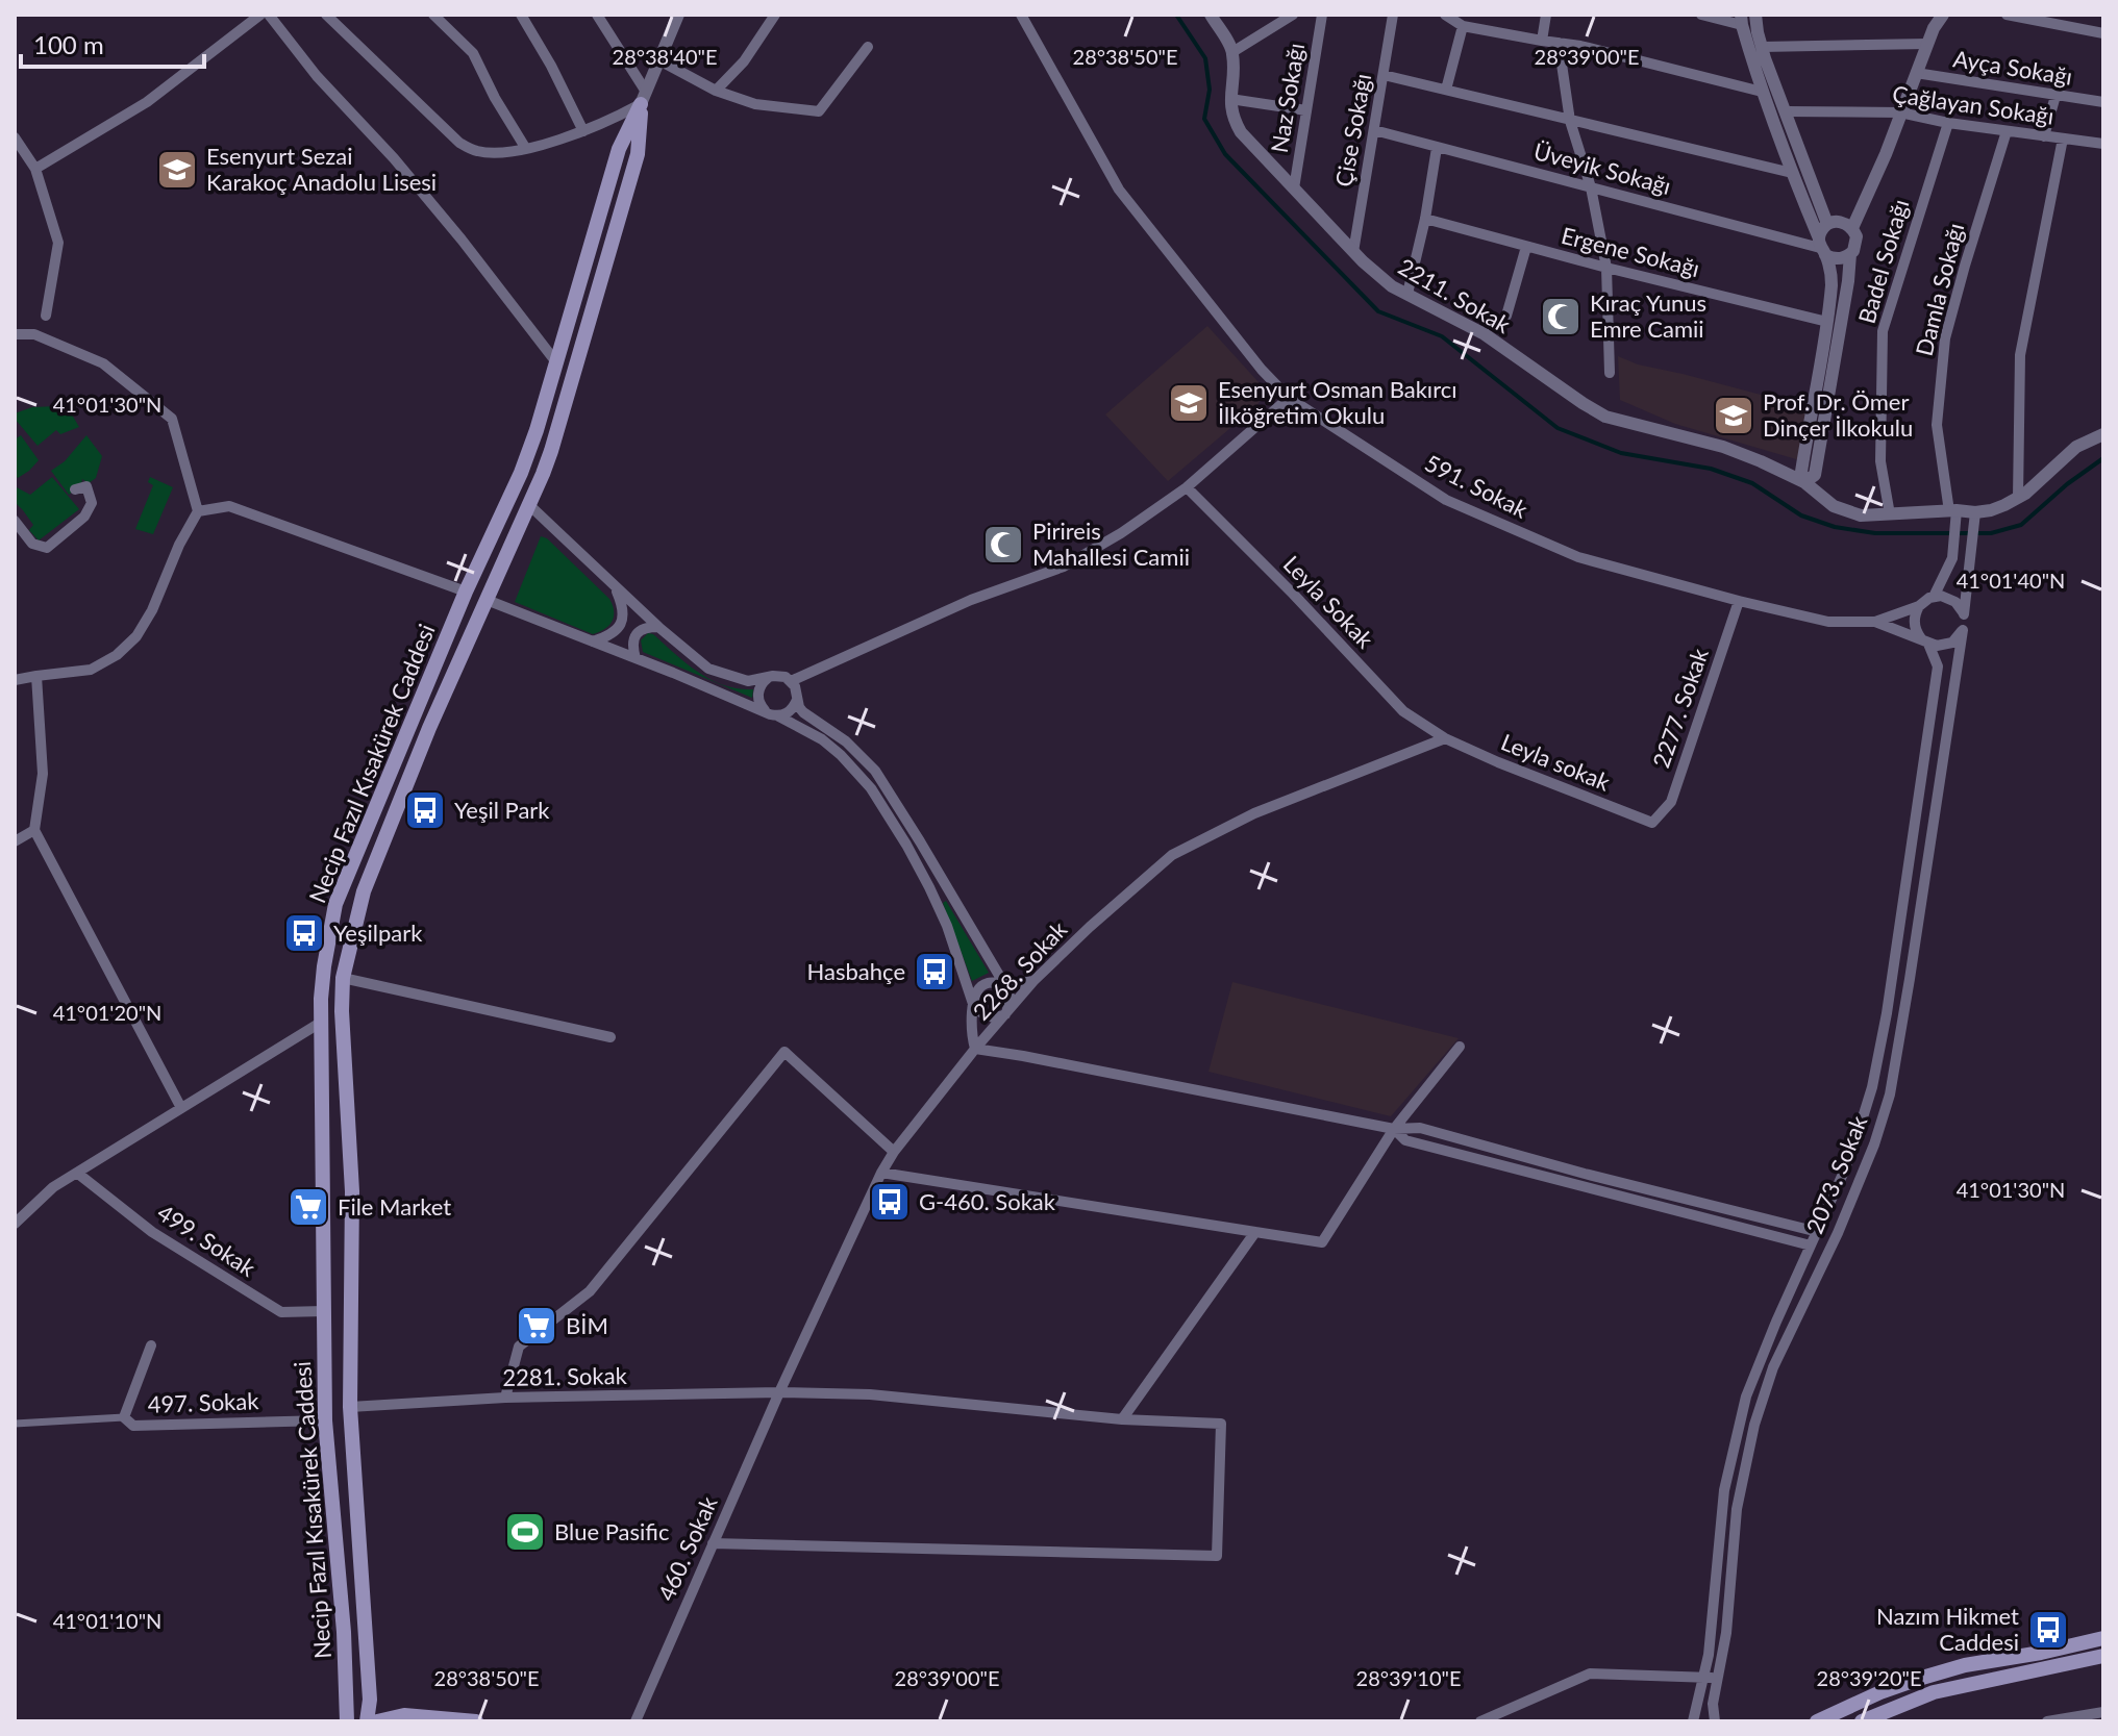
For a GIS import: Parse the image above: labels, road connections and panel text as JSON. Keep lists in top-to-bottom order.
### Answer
{
  "streets": {
    "main road": ["Necip Fazıl Kısakürek Caddesi"],
    "street": [
      "Ayça Sokağı",
      "Naz Sokağı",
      "Çağlayan Sokağı",
      "Çise Sokağı",
      "Üveyik Sokağı",
      "Ergene Sokağı",
      "Badel Sokağı",
      "Damla Sokağı",
      "2211. Sokak",
      "591. Sokak",
      "Leyla Sokak",
      "2277. Sokak",
      "Leyla sokak",
      "2268. Sokak",
      "2073. Sokak",
      "499. Sokak",
      "2281. Sokak",
      "497. Sokak",
      "460. Sokak"
    ]
  },
  "crossings": [
    ["Naz Sokağı", "2211. Sokak"],
    ["Çağlayan Sokağı", "Badel Sokağı"],
    ["Çağlayan Sokağı", "Damla Sokağı"],
    ["Çise Sokağı", "Üveyik Sokağı"],
    ["Çise Sokağı", "2211. Sokak"],
    ["Badel Sokağı", "2211. Sokak"],
    ["Damla Sokağı", "2211. Sokak"],
    ["591. Sokak", "2277. Sokak"],
    ["Leyla Sokak", "Leyla sokak"],
    ["Leyla Sokak", "2268. Sokak"],
    ["2277. Sokak", "Leyla sokak"],
    ["Leyla sokak", "2268. Sokak"],
    ["Necip Fazıl Kısakürek Caddesi", "499. Sokak"],
    ["Necip Fazıl Kısakürek Caddesi", "2281. Sokak"],
    ["Necip Fazıl Kısakürek Caddesi", "497. Sokak"],
    ["2268. Sokak", "2281. Sokak"],
    ["2268. Sokak", "460. Sokak"],
    ["2281. Sokak", "460. Sokak"]
  ],
  "places": {
    "school or university": ["Esenyurt Sezai Karakoç Anadolu Lisesi", "Esenyurt Osman Bakırcı İlköğretim Okulu", "Prof. Dr. Ömer Dinçer İlkokulu"],
    "mosque": ["Kıraç Yunus Emre Camii", "Pirireis Mahallesi Camii"],
    "bus stop": [
      "Yeşil Park",
      "Yeşilpark",
      "Hasbahçe",
      "G-460. Sokak",
      "Nazım Hikmet Caddesi"
    ],
    "supermarket": ["File Market", "BİM"],
    "sports": ["Blue Pasific"]
  },
  "scale_bar": "100 m",
  "coordinates": [
    "28°38'40\"E",
    "28°38'50\"E",
    "28°39'00\"E",
    "41°01'30\"N",
    "41°01'40\"N",
    "41°01'20\"N",
    "41°01'10\"N",
    "28°39'10\"E",
    "28°39'20\"E"
  ]
}
